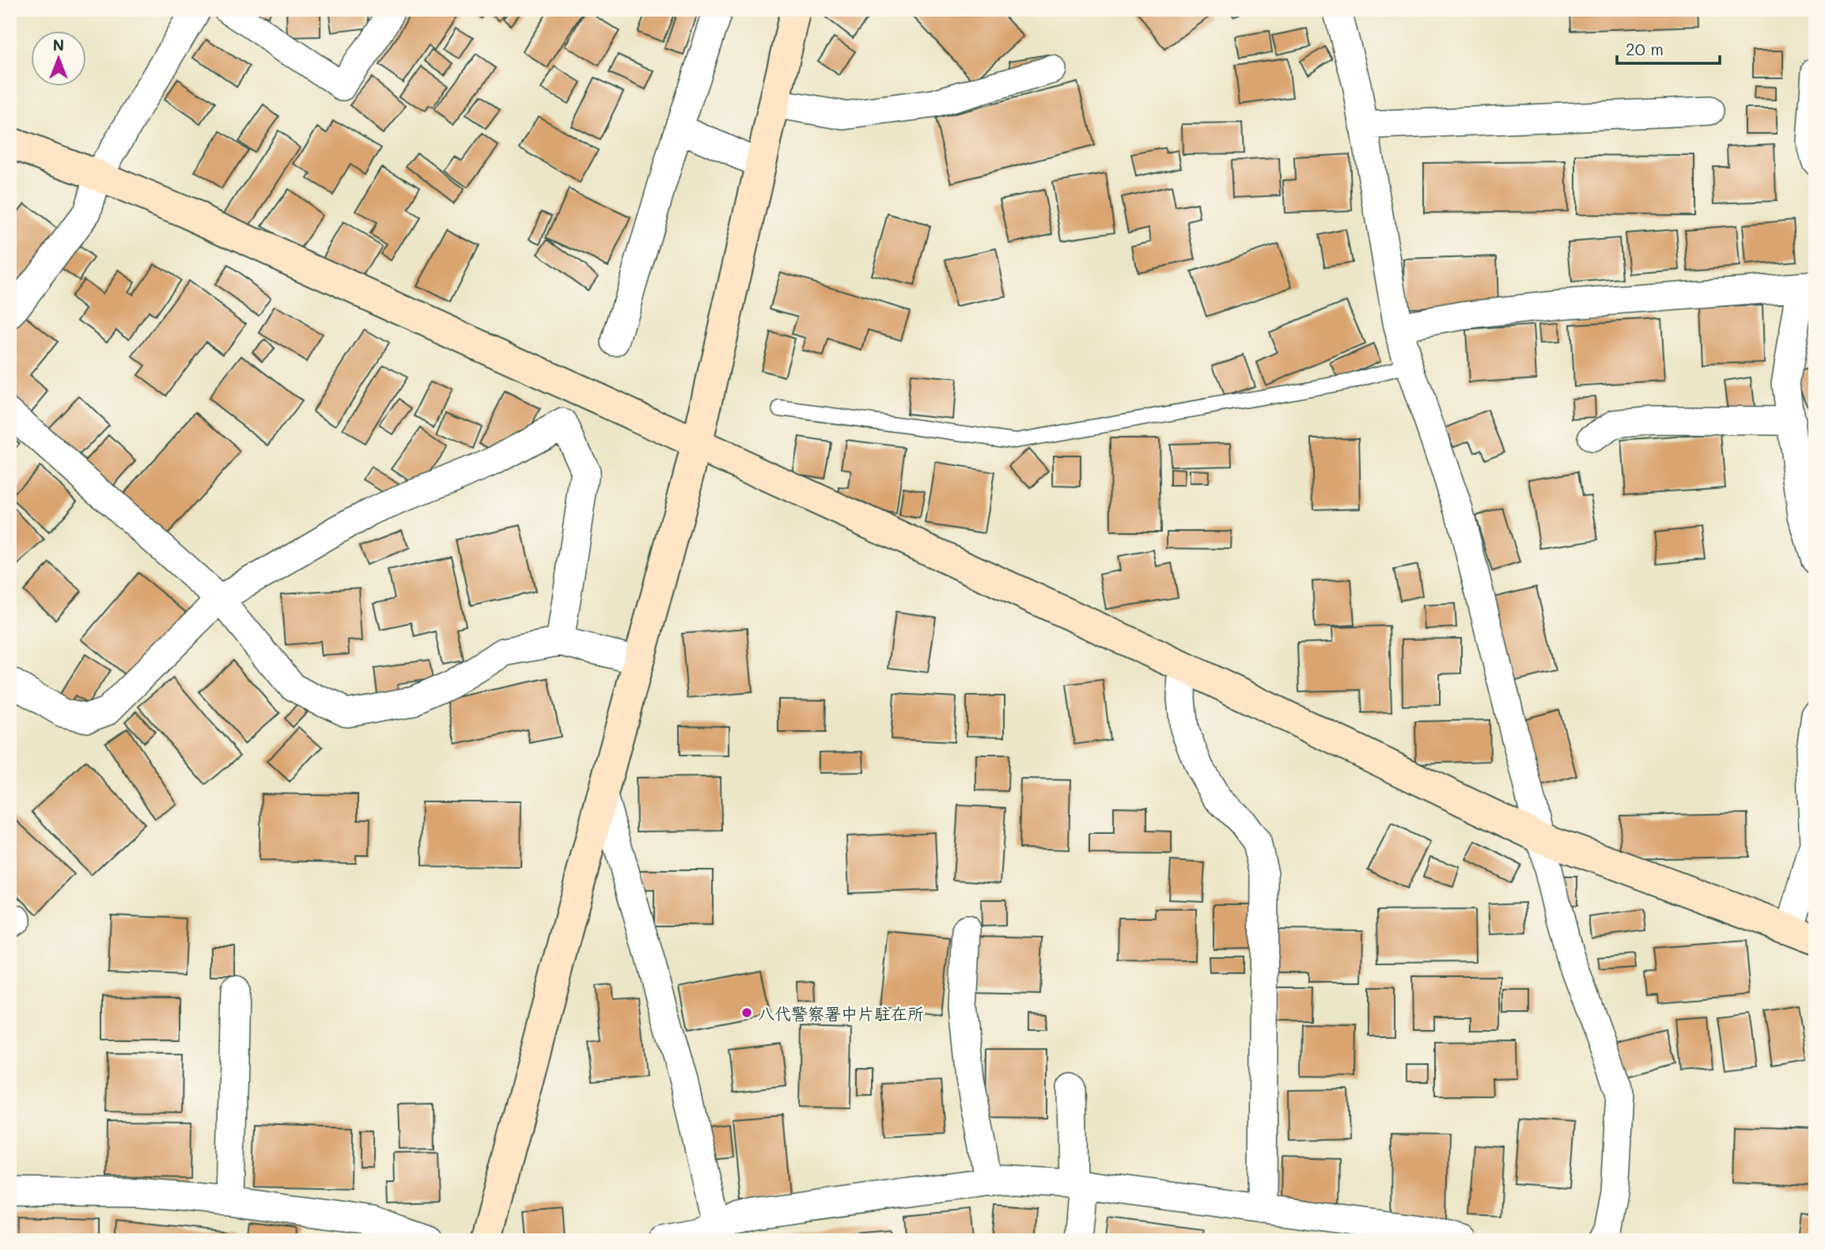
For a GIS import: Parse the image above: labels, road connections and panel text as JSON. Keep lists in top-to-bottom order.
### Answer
{
  "places": ["八代警察署中片駐在所"],
  "scale_bar": "20 m",
  "north": "top"
}
